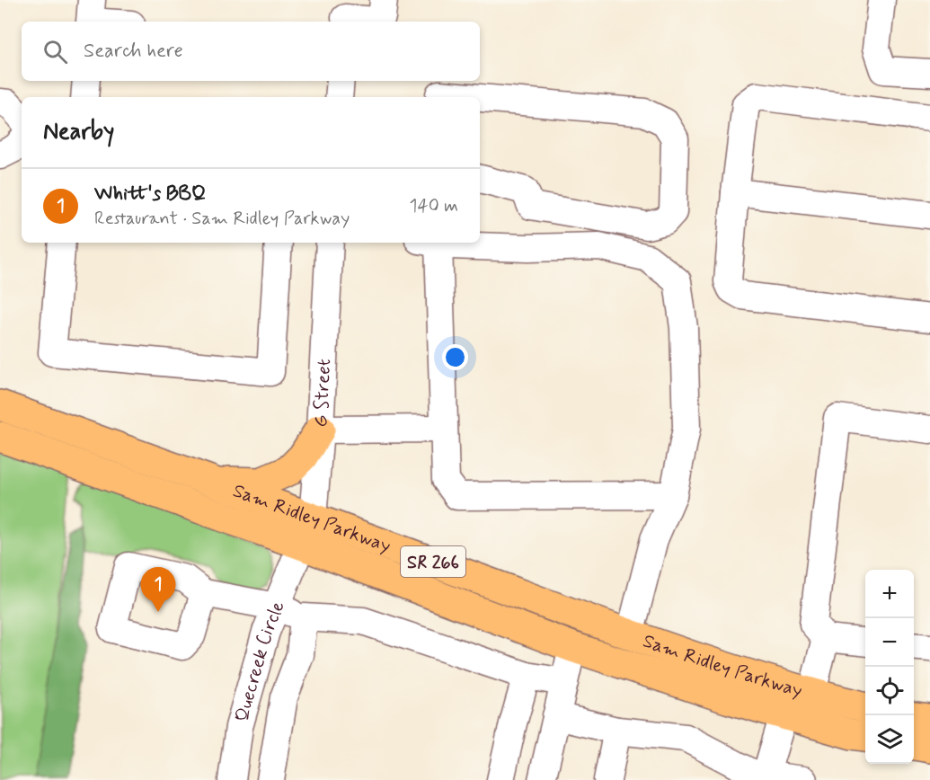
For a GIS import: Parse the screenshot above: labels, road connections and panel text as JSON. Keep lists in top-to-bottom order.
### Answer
{
  "streets": {
    "main road": ["Sam Ridley Parkway", "SR 266"],
    "street": ["G Street", "Quecreek Circle"]
  },
  "crossings": [
    ["G Street", "Sam Ridley Parkway"],
    ["G Street", "Quecreek Circle"],
    ["Sam Ridley Parkway", "Quecreek Circle"]
  ],
  "page": {
    "search": "Search here",
    "heading": "Nearby",
    "list": [
      {
        "mark": "1",
        "name": "Whitt's BBQ",
        "note": "Restaurant · Sam Ridley Parkway",
        "value": "140 m"
      }
    ],
    "pins": "1",
    "map_buttons": ["+", "−"]
  }
}
